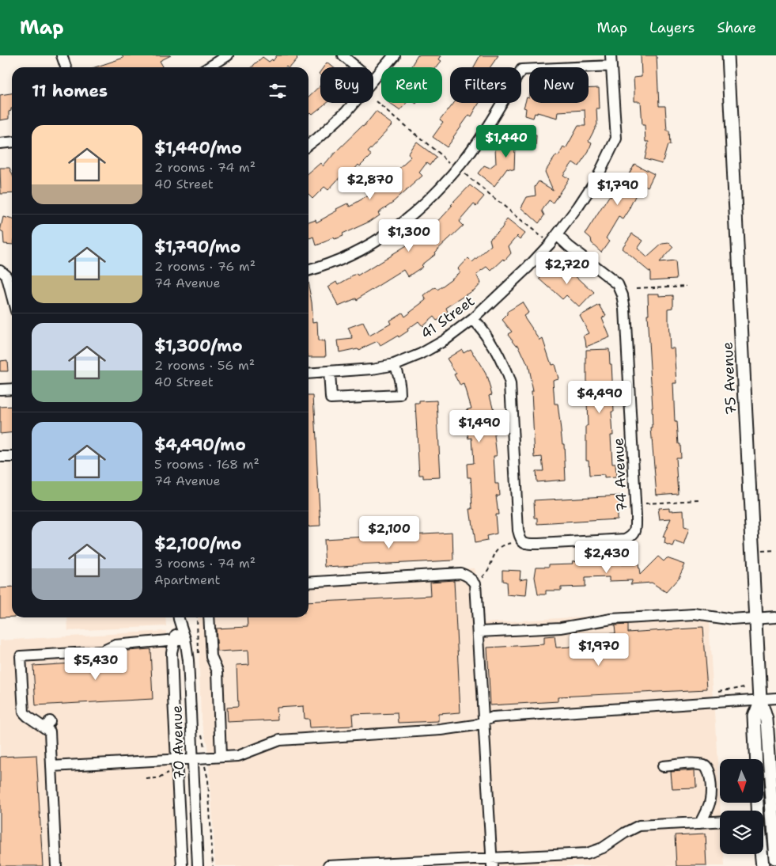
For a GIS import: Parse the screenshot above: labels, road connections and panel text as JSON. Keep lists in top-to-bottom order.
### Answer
{
  "streets": {
    "main road": ["75 Avenue"],
    "street": ["41 Street", "74 Avenue", "70 Avenue"]
  },
  "crossings": [
    ["41 Street", "74 Avenue"]
  ],
  "north": "bottom",
  "page": {
    "header": "Map",
    "nav": ["Map", "Layers", "Share"],
    "chip": [
      "Buy",
      "Rent",
      "Filters",
      "New"
    ],
    "heading": "11 homes",
    "list": [
      {
        "name": "$1,440/mo",
        "note": "2 rooms · 74 m² · 40 Street"
      },
      {
        "name": "$1,790/mo",
        "note": "2 rooms · 76 m² · 74 Avenue"
      },
      {
        "name": "$1,300/mo",
        "note": "2 rooms · 56 m² · 40 Street"
      },
      {
        "name": "$4,490/mo",
        "note": "5 rooms · 168 m² · 74 Avenue"
      },
      {
        "name": "$2,100/mo",
        "note": "3 rooms · 74 m² · Apartment"
      }
    ],
    "price": [
      "$1,440",
      "$2,870",
      "$1,790",
      "$1,300",
      "$2,720",
      "$4,490",
      "$1,490",
      "$2,100",
      "$2,430",
      "$1,970",
      "$5,430"
    ]
  }
}
